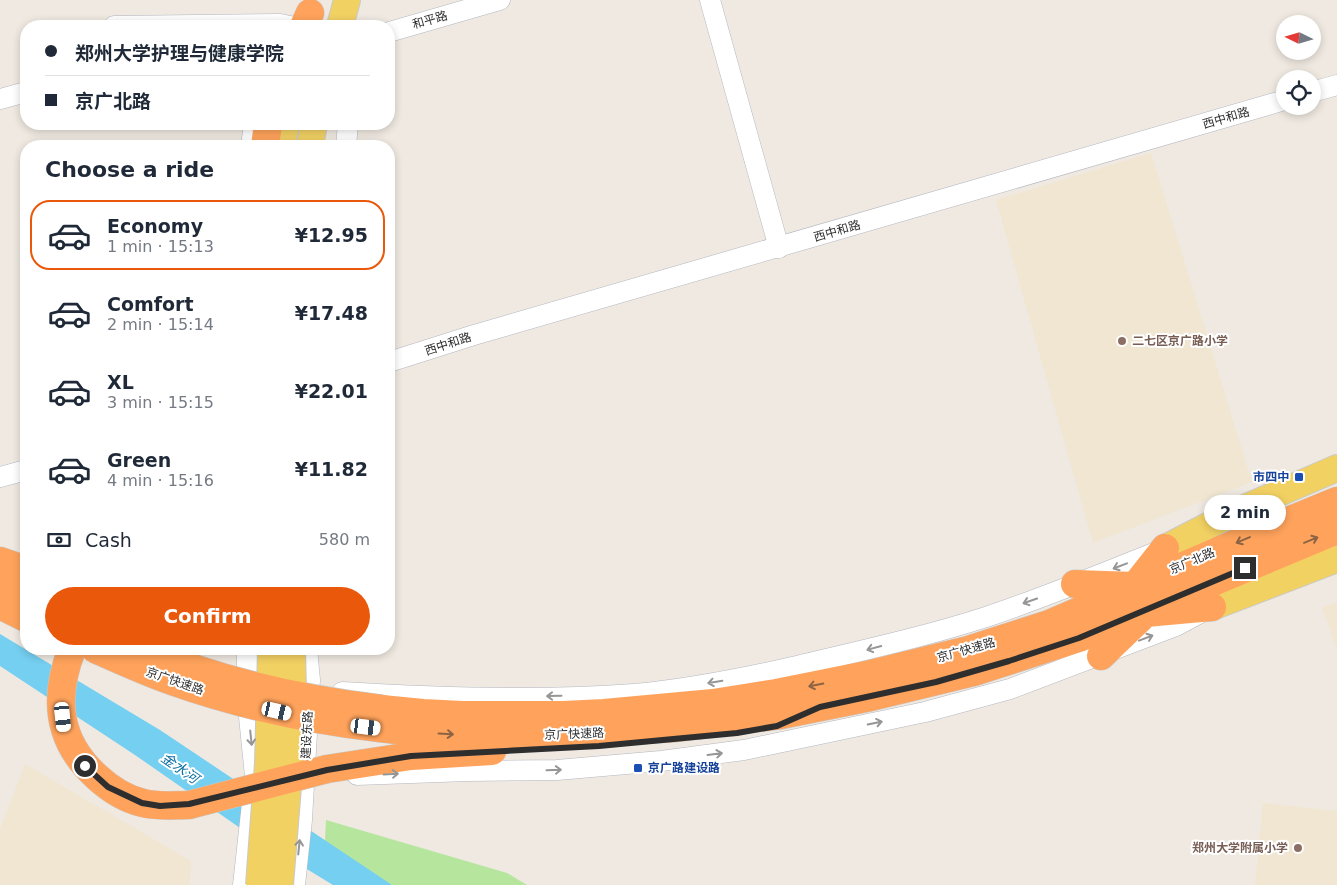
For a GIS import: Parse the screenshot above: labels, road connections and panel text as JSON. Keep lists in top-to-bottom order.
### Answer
{
  "streets": {
    "highway": ["京广北路", "京广快速路"],
    "street": ["和平路", "西中和路", "建设东路"]
  },
  "crossings": [
    ["京广北路", "京广快速路"]
  ],
  "water": ["金水河"],
  "places": {
    "other": ["二七区京广路小学", "郑州大学附属小学"],
    "transit": ["市四中", "京广路建设路"]
  },
  "north": "left",
  "page": {
    "banner": ["郑州大学护理与健康学院", "京广北路"],
    "heading": "Choose a ride",
    "list": [
      {
        "name": "Economy",
        "note": "1 min · 15:13",
        "value": "¥12.95"
      },
      {
        "name": "Comfort",
        "note": "2 min · 15:14",
        "value": "¥17.48"
      },
      {
        "name": "XL",
        "note": "3 min · 15:15",
        "value": "¥22.01"
      },
      {
        "name": "Green",
        "note": "4 min · 15:16",
        "value": "¥11.82"
      }
    ],
    "bubble": "2 min",
    "pay": ["Cash", "580 m"],
    "buttons": "Confirm"
  }
}
